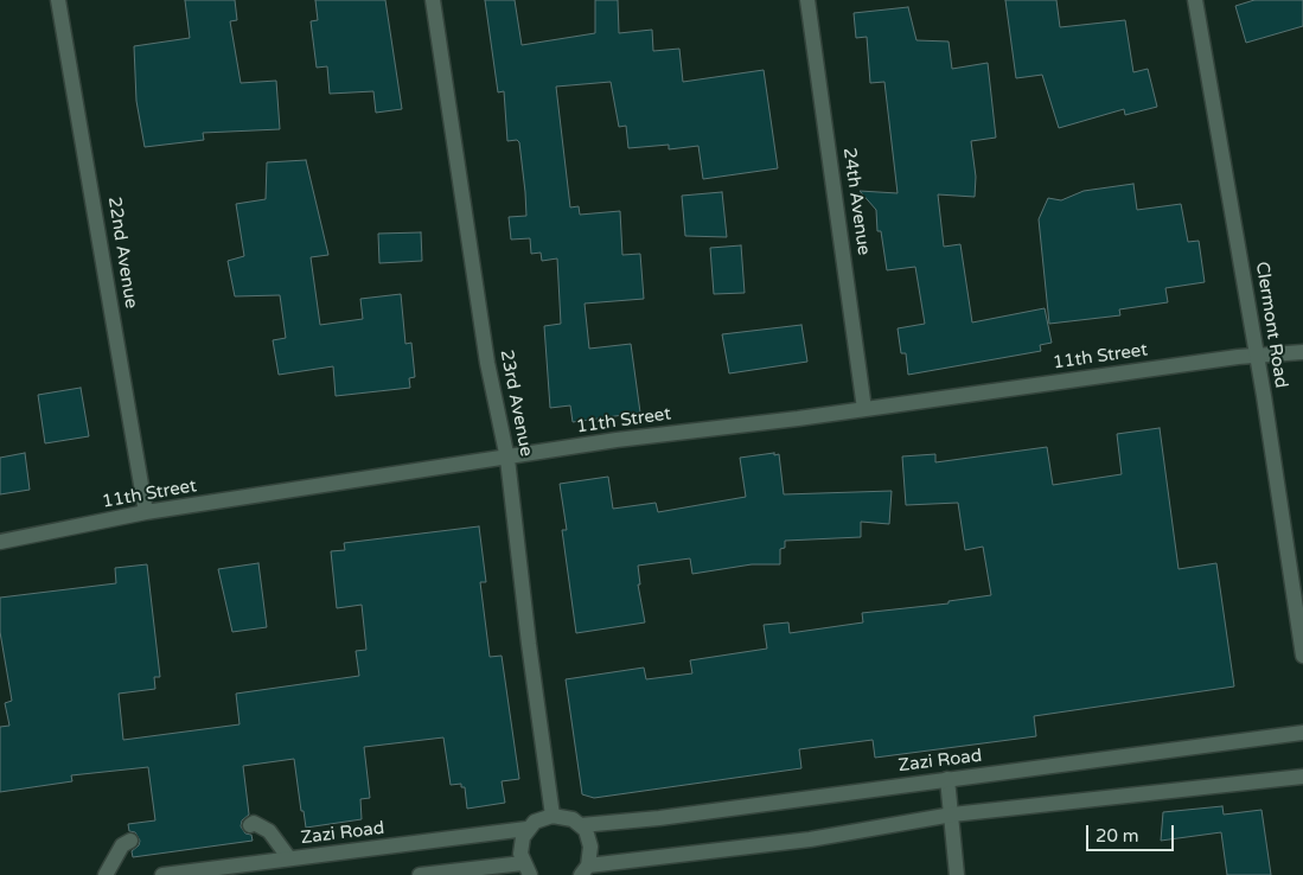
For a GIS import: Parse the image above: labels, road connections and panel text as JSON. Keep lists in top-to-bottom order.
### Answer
{
  "streets": {
    "street": [
      "24th Avenue",
      "22nd Avenue",
      "Clermont Road",
      "11th Street",
      "23rd Avenue",
      "Zazi Road"
    ]
  },
  "crossings": [
    ["24th Avenue", "11th Street"],
    ["22nd Avenue", "11th Street"],
    ["Clermont Road", "11th Street"],
    ["11th Street", "23rd Avenue"],
    ["23rd Avenue", "Zazi Road"]
  ],
  "scale_bar": "20 m"
}
